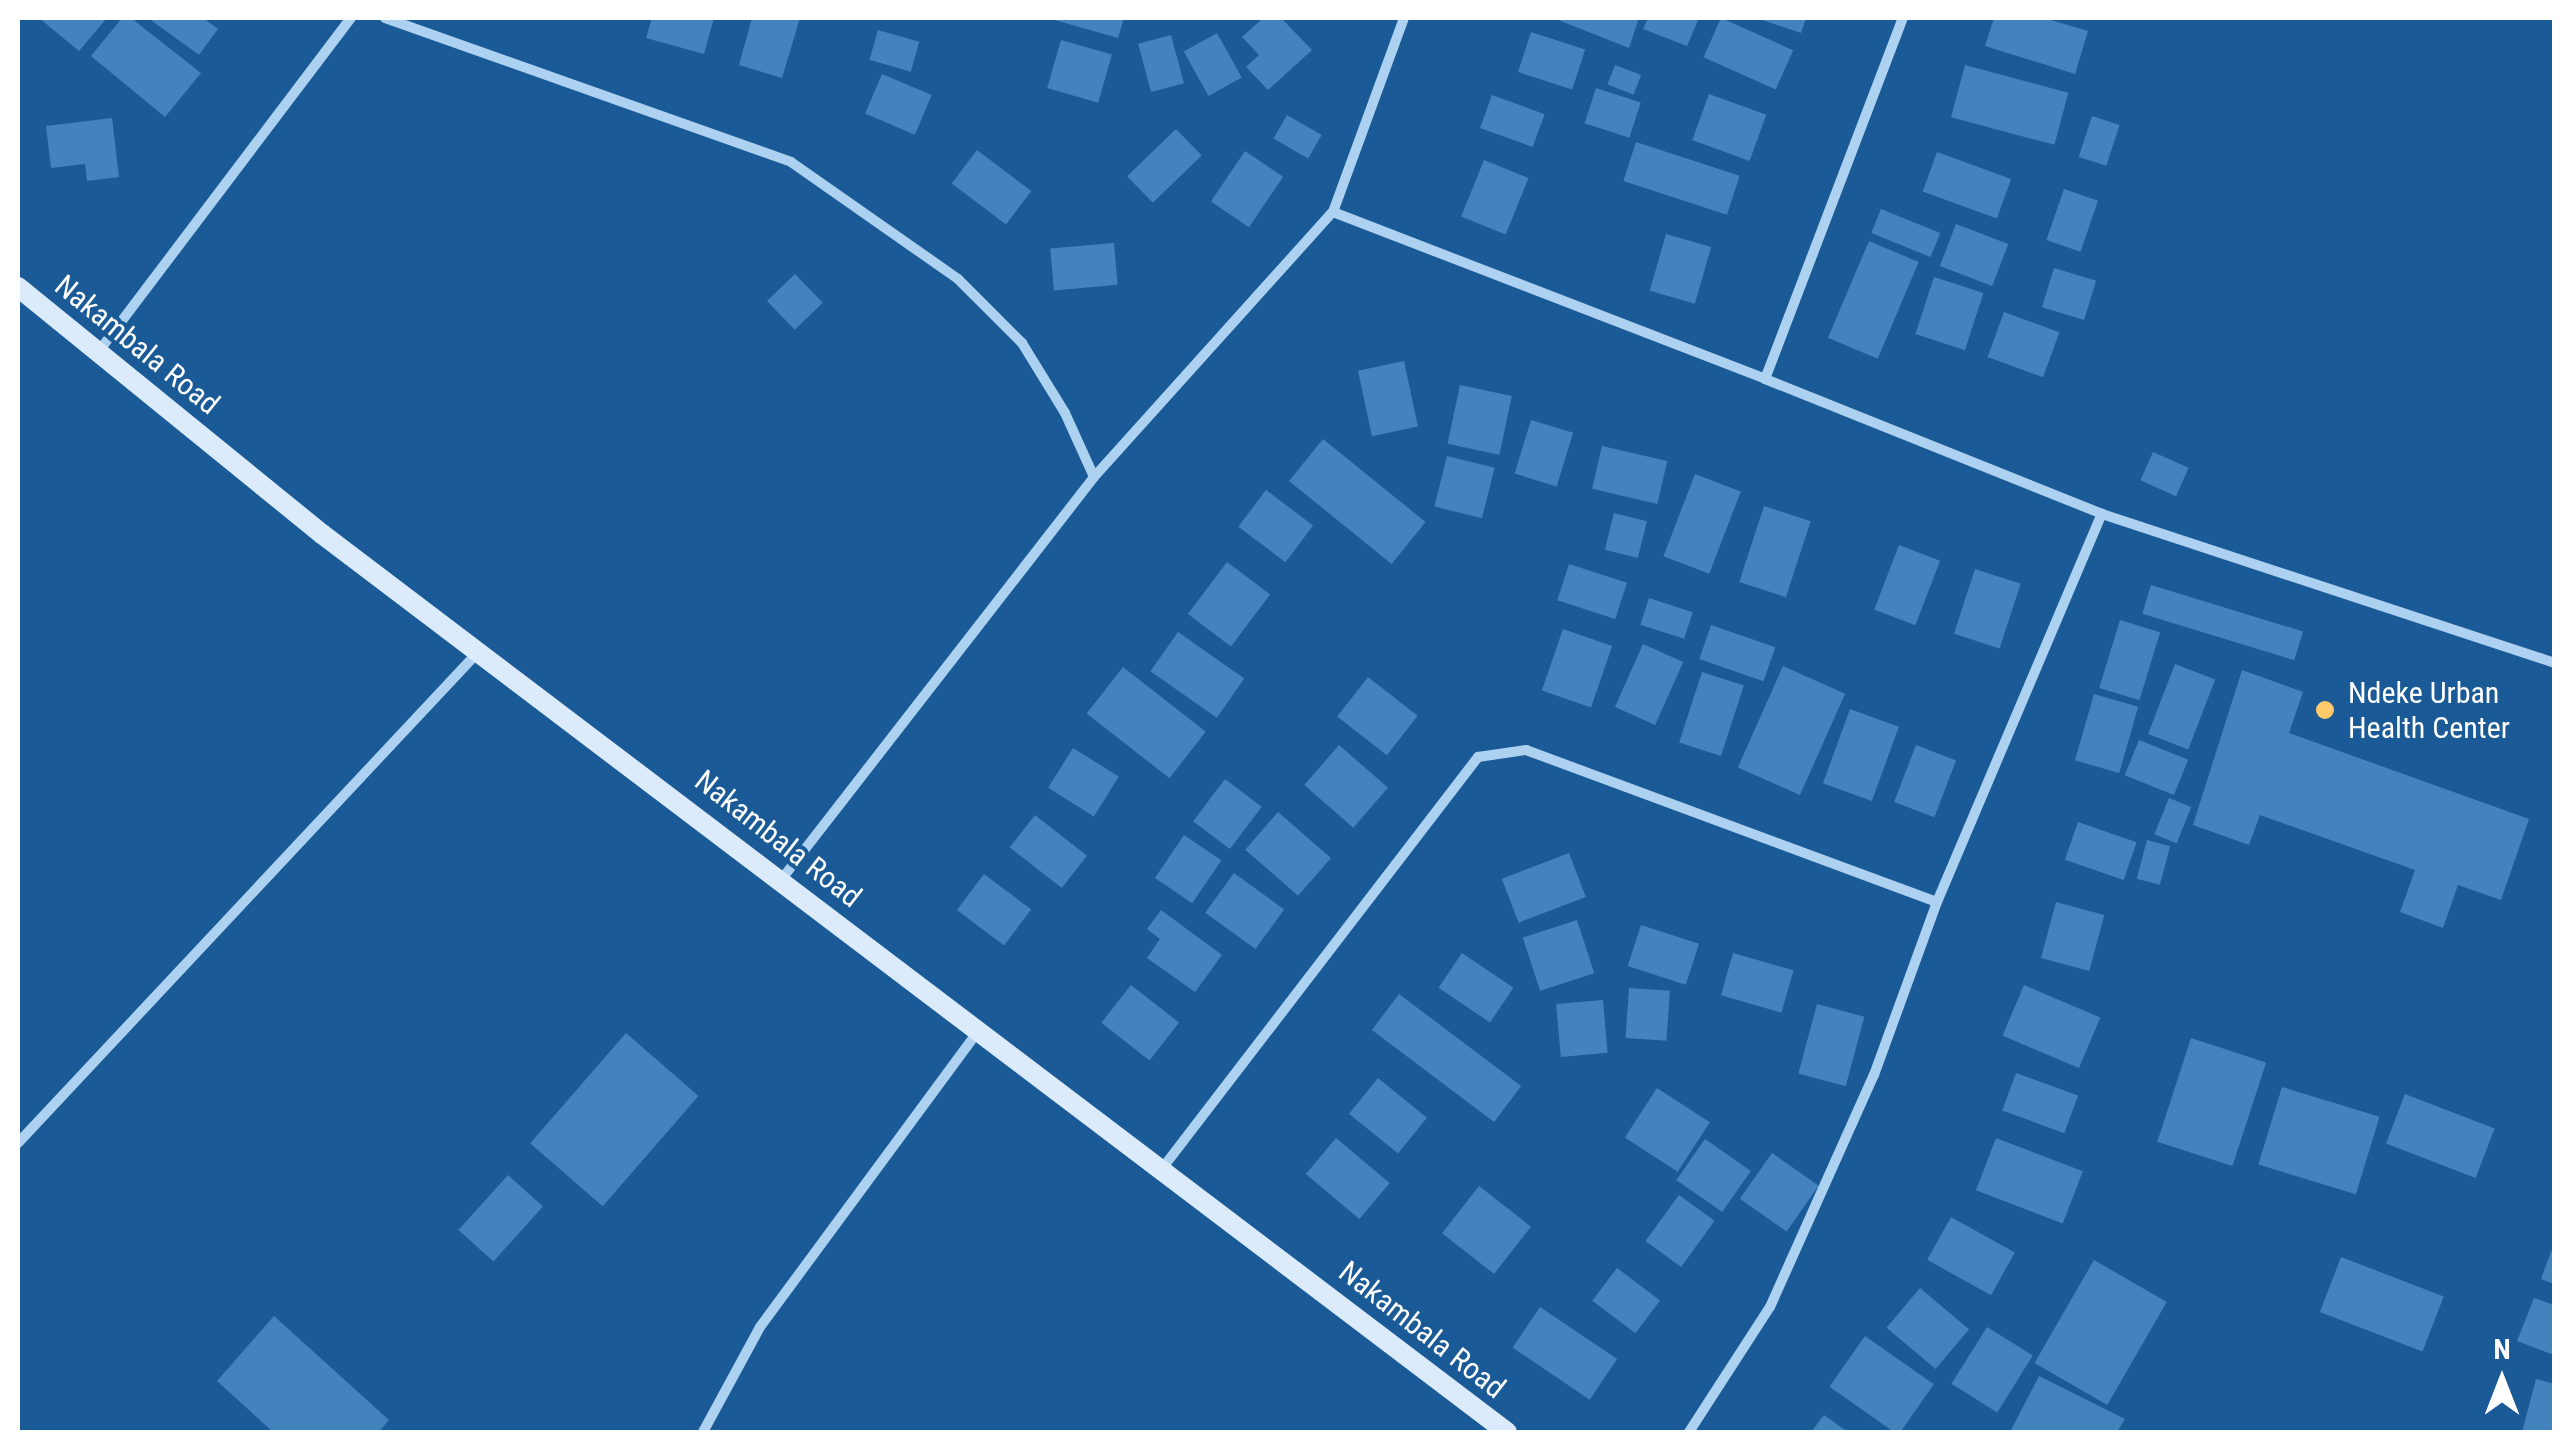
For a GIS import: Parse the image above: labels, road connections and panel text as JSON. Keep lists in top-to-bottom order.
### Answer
{
  "streets": {
    "main road": ["Nakambala Road"]
  },
  "places": ["Ndeke Urban Health Center"],
  "north": "top"
}
